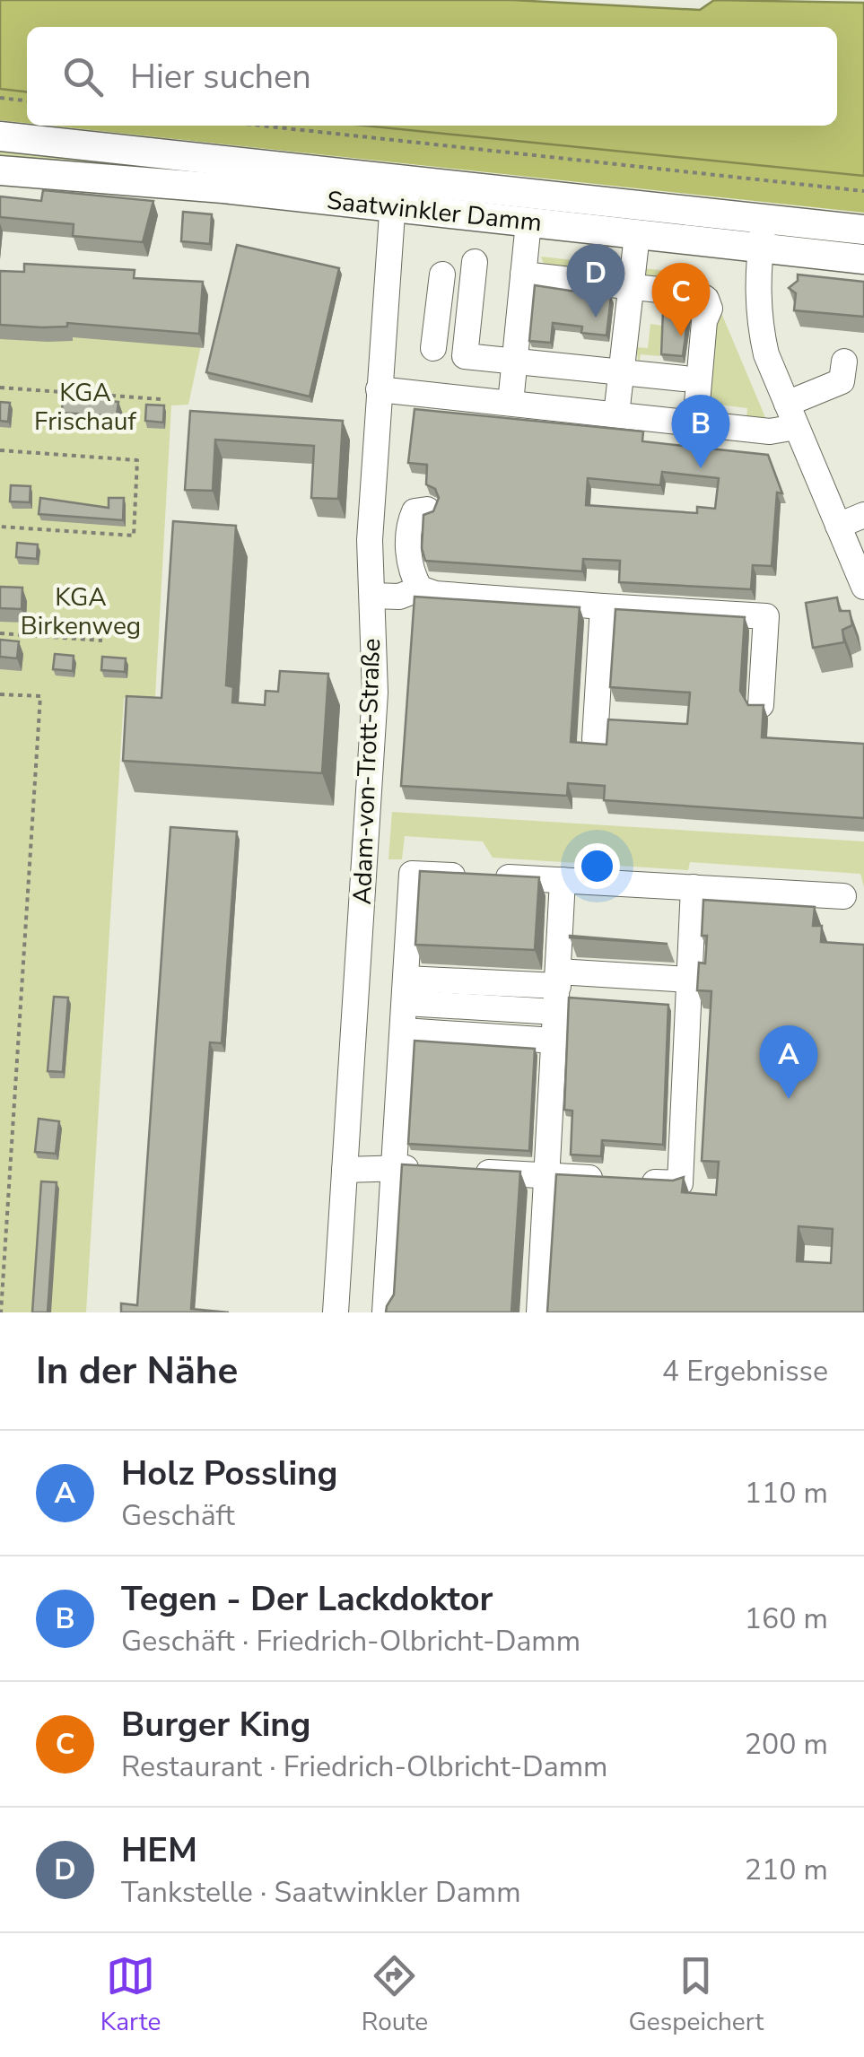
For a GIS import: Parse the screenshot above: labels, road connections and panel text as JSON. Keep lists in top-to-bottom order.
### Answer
{
  "streets": {
    "main road": ["Saatwinkler Damm"],
    "street": ["Adam-von-Trott-Straße"]
  },
  "crossings": [
    ["Saatwinkler Damm", "Adam-von-Trott-Straße"]
  ],
  "parks": ["KGA Frischauf", "KGA Birkenweg"],
  "page": {
    "search": "Hier suchen",
    "pins": [
      "D",
      "C",
      "B",
      "A"
    ],
    "heading": ["In der Nähe", "4 Ergebnisse"],
    "list": [
      {
        "mark": "A",
        "name": "Holz Possling",
        "note": "Geschäft",
        "value": "110 m"
      },
      {
        "mark": "B",
        "name": "Tegen - Der Lackdoktor",
        "note": "Geschäft · Friedrich-Olbricht-Damm",
        "value": "160 m"
      },
      {
        "mark": "C",
        "name": "Burger King",
        "note": "Restaurant · Friedrich-Olbricht-Damm",
        "value": "200 m"
      },
      {
        "mark": "D",
        "name": "HEM",
        "note": "Tankstelle · Saatwinkler Damm",
        "value": "210 m"
      }
    ],
    "nav": ["Karte", "Route", "Gespeichert"]
  }
}
